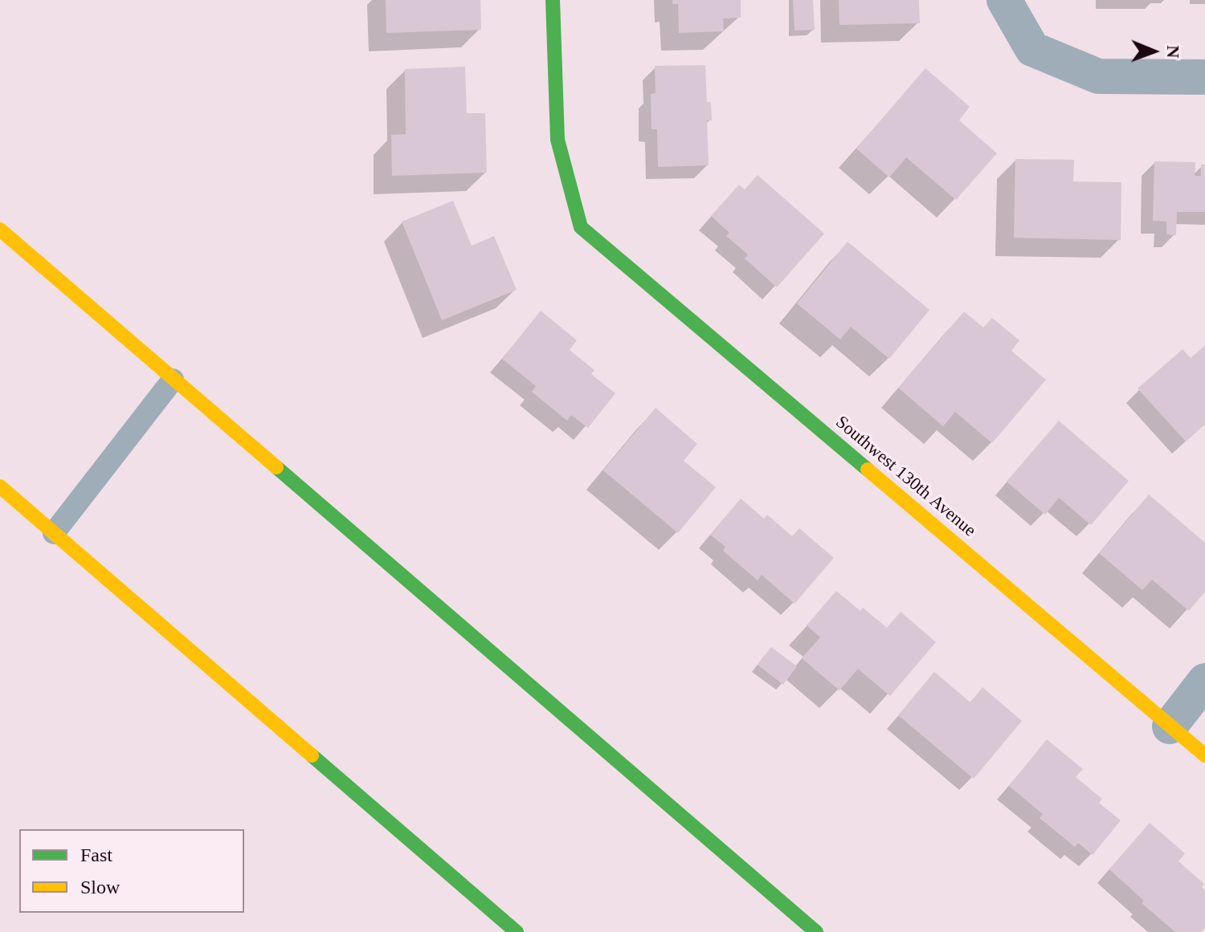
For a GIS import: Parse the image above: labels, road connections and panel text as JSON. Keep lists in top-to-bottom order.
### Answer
{
  "streets": {
    "main road": ["Southwest 130th Avenue"]
  },
  "legend": ["Fast", "Slow"],
  "north": "right"
}
